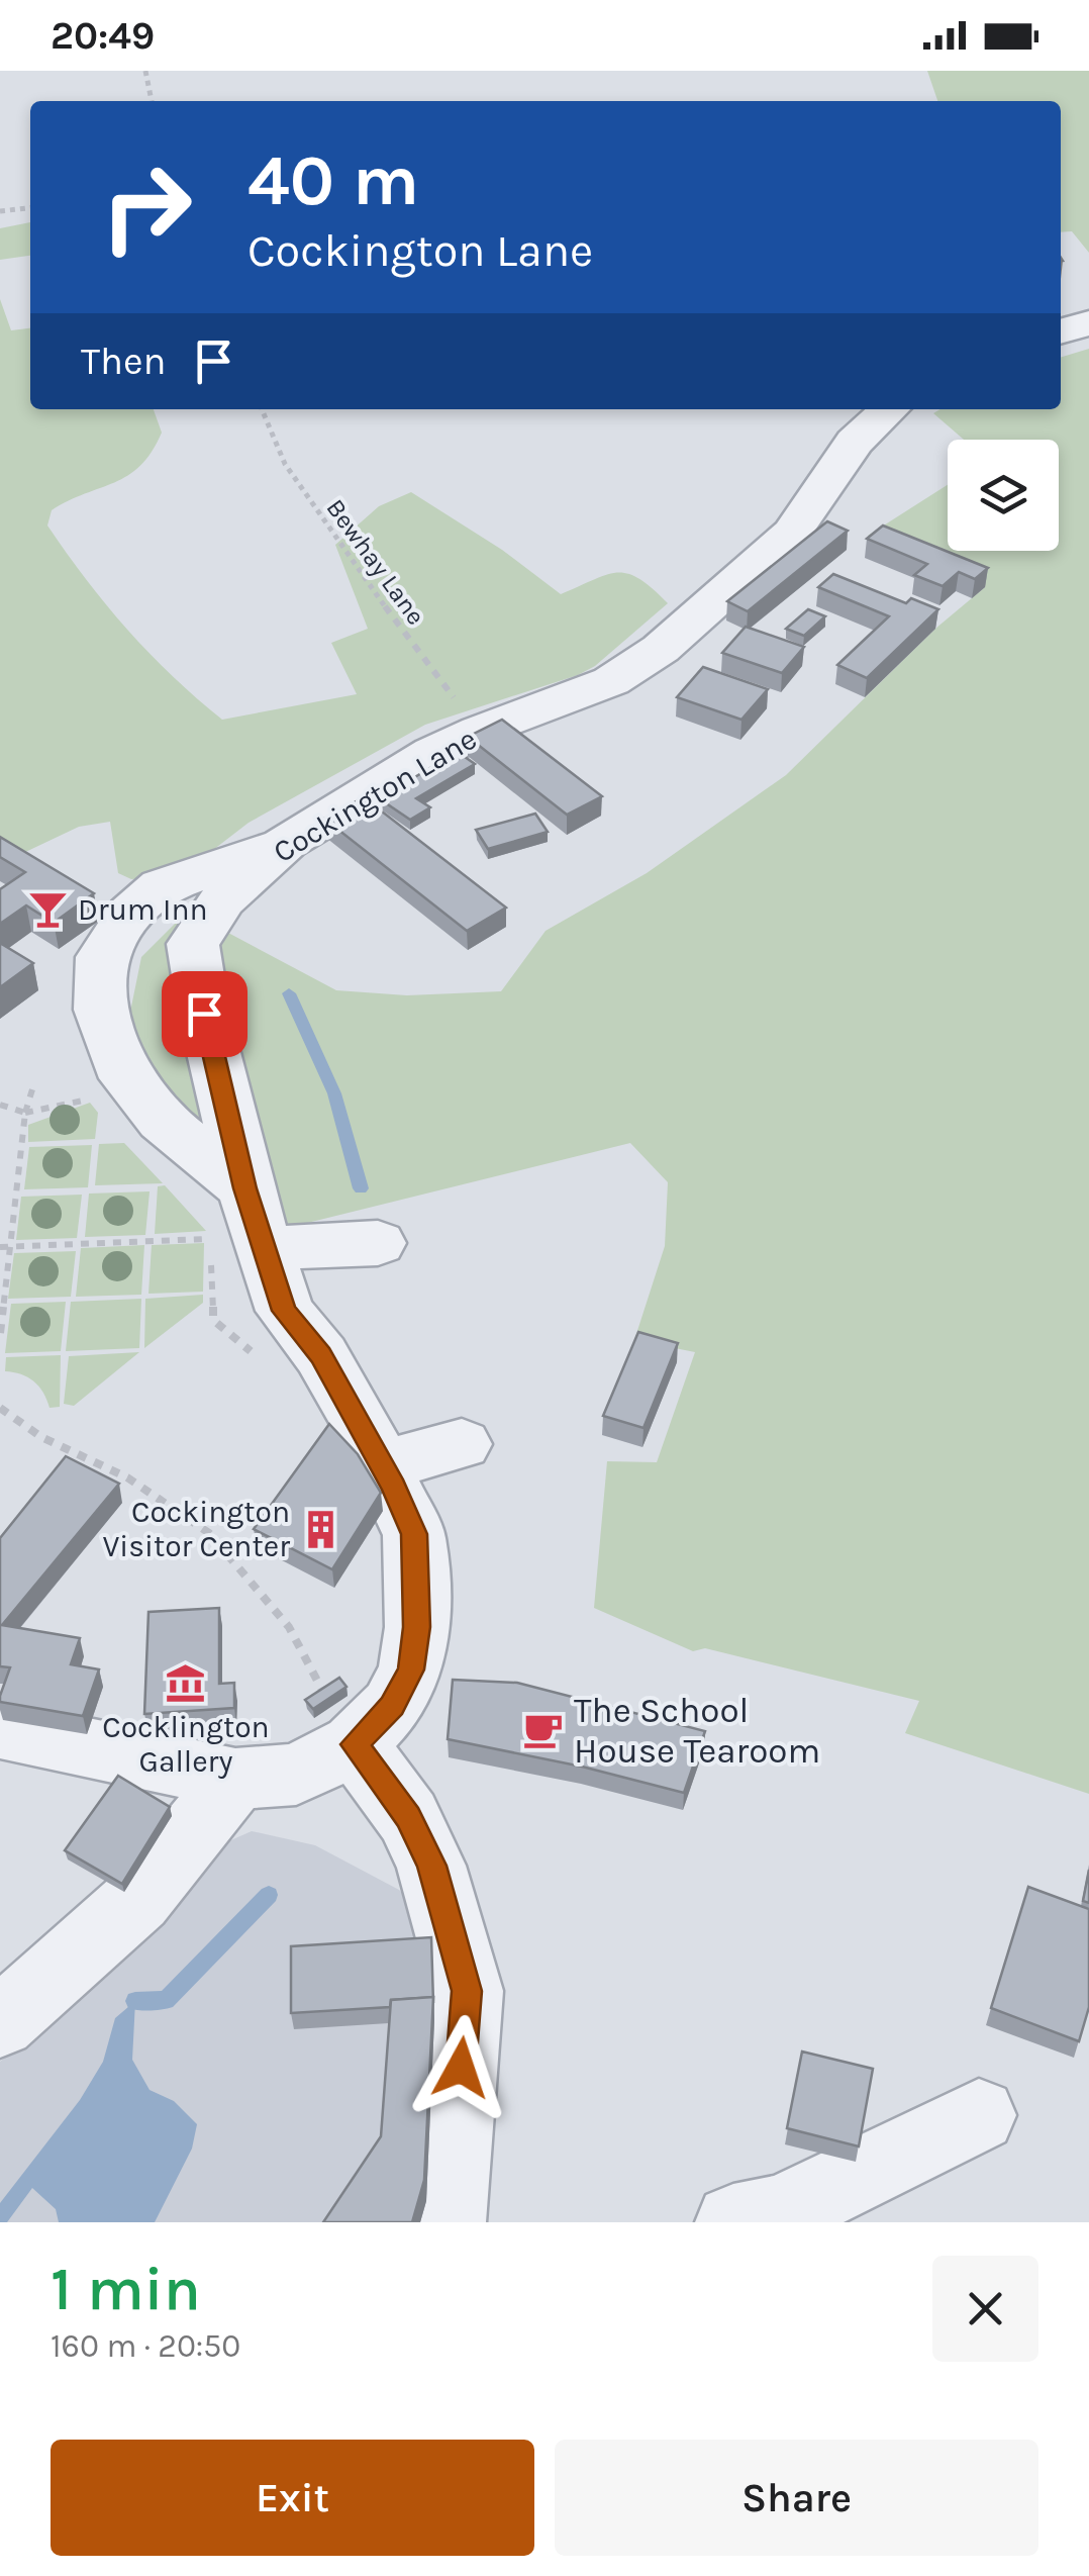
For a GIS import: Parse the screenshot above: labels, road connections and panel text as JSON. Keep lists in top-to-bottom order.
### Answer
{
  "streets": {
    "street": ["Cockington Lane"],
    "path": ["Bewhay Lane"]
  },
  "crossings": [
    ["Bewhay Lane", "Cockington Lane"]
  ],
  "places": {
    "bar": ["Drum Inn"],
    "building": ["Cockington Visitor Center"],
    "museum": ["Cocklington Gallery"],
    "cafe": ["The School House Tearoom"]
  },
  "page": {
    "status": "20:49",
    "turn": ["40 m", "Cockington Lane"],
    "then": "Then",
    "heading": ["1 min", "160 m · 20:50"],
    "buttons": ["Exit", "Share"]
  }
}
